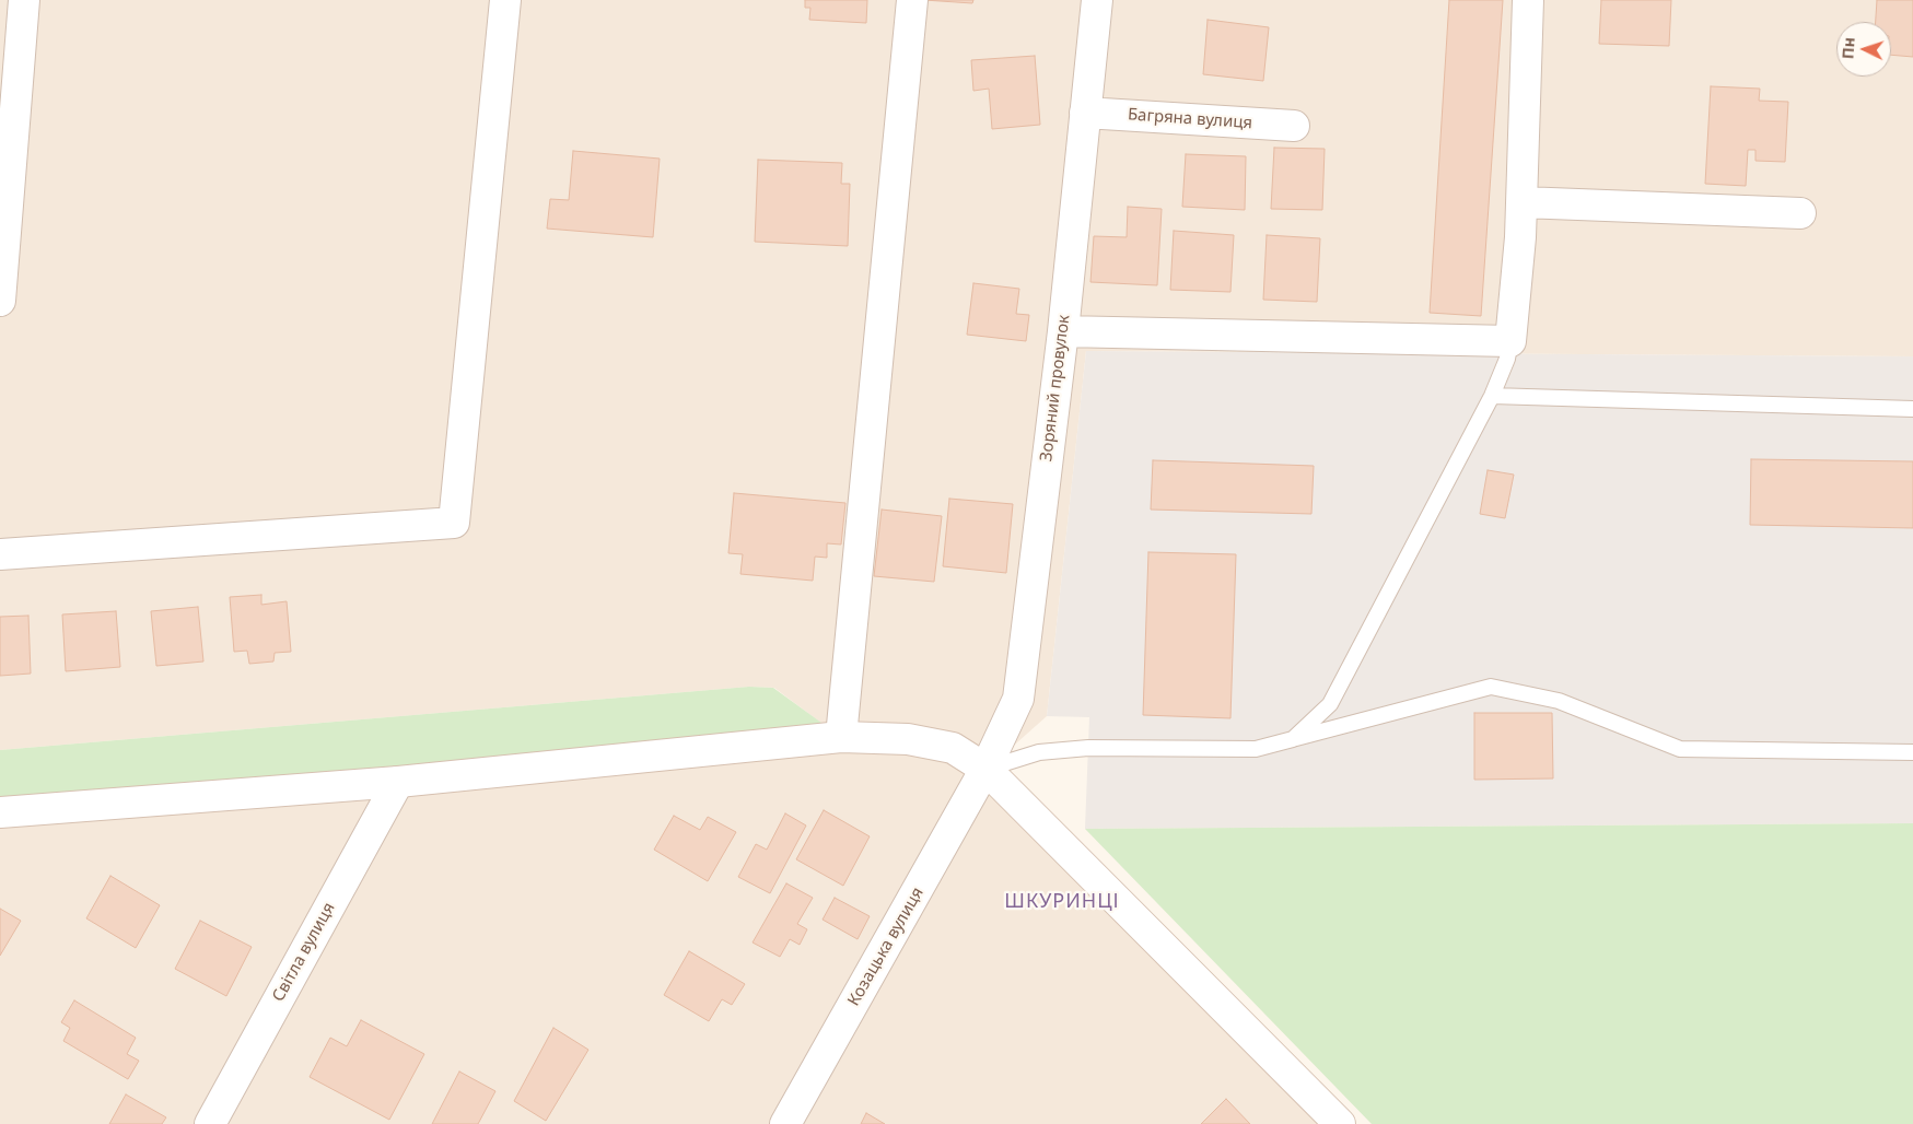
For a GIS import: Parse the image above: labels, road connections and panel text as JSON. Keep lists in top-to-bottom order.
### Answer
{
  "streets": {
    "street": [
      "Багряна вулиця",
      "Зоряний провулок",
      "Козацька вулиця",
      "Світла вулиця"
    ]
  },
  "crossings": [
    ["Багряна вулиця", "Зоряний провулок"],
    ["Зоряний провулок", "Козацька вулиця"]
  ],
  "districts": ["ШКУРИНЦІ"],
  "north": "left"
}
